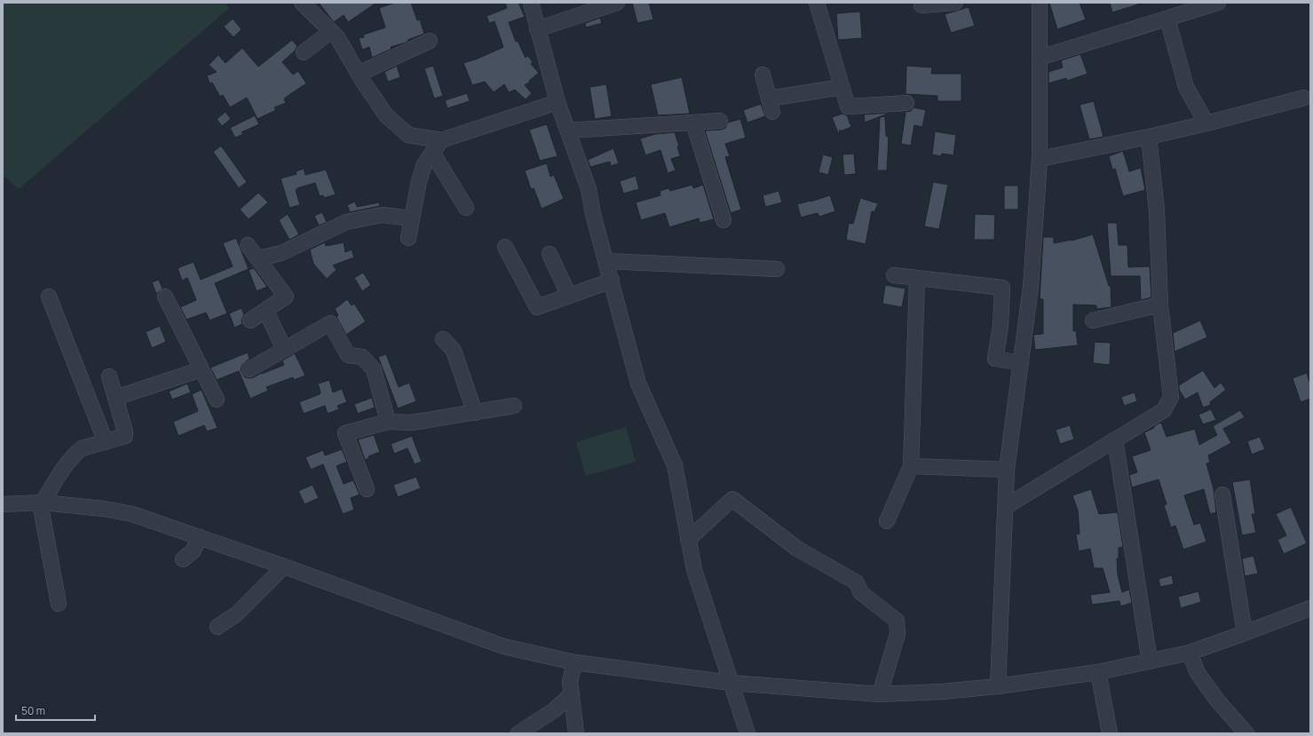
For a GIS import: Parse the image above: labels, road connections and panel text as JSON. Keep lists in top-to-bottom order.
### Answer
{
  "scale_bar": "50 m"
}
